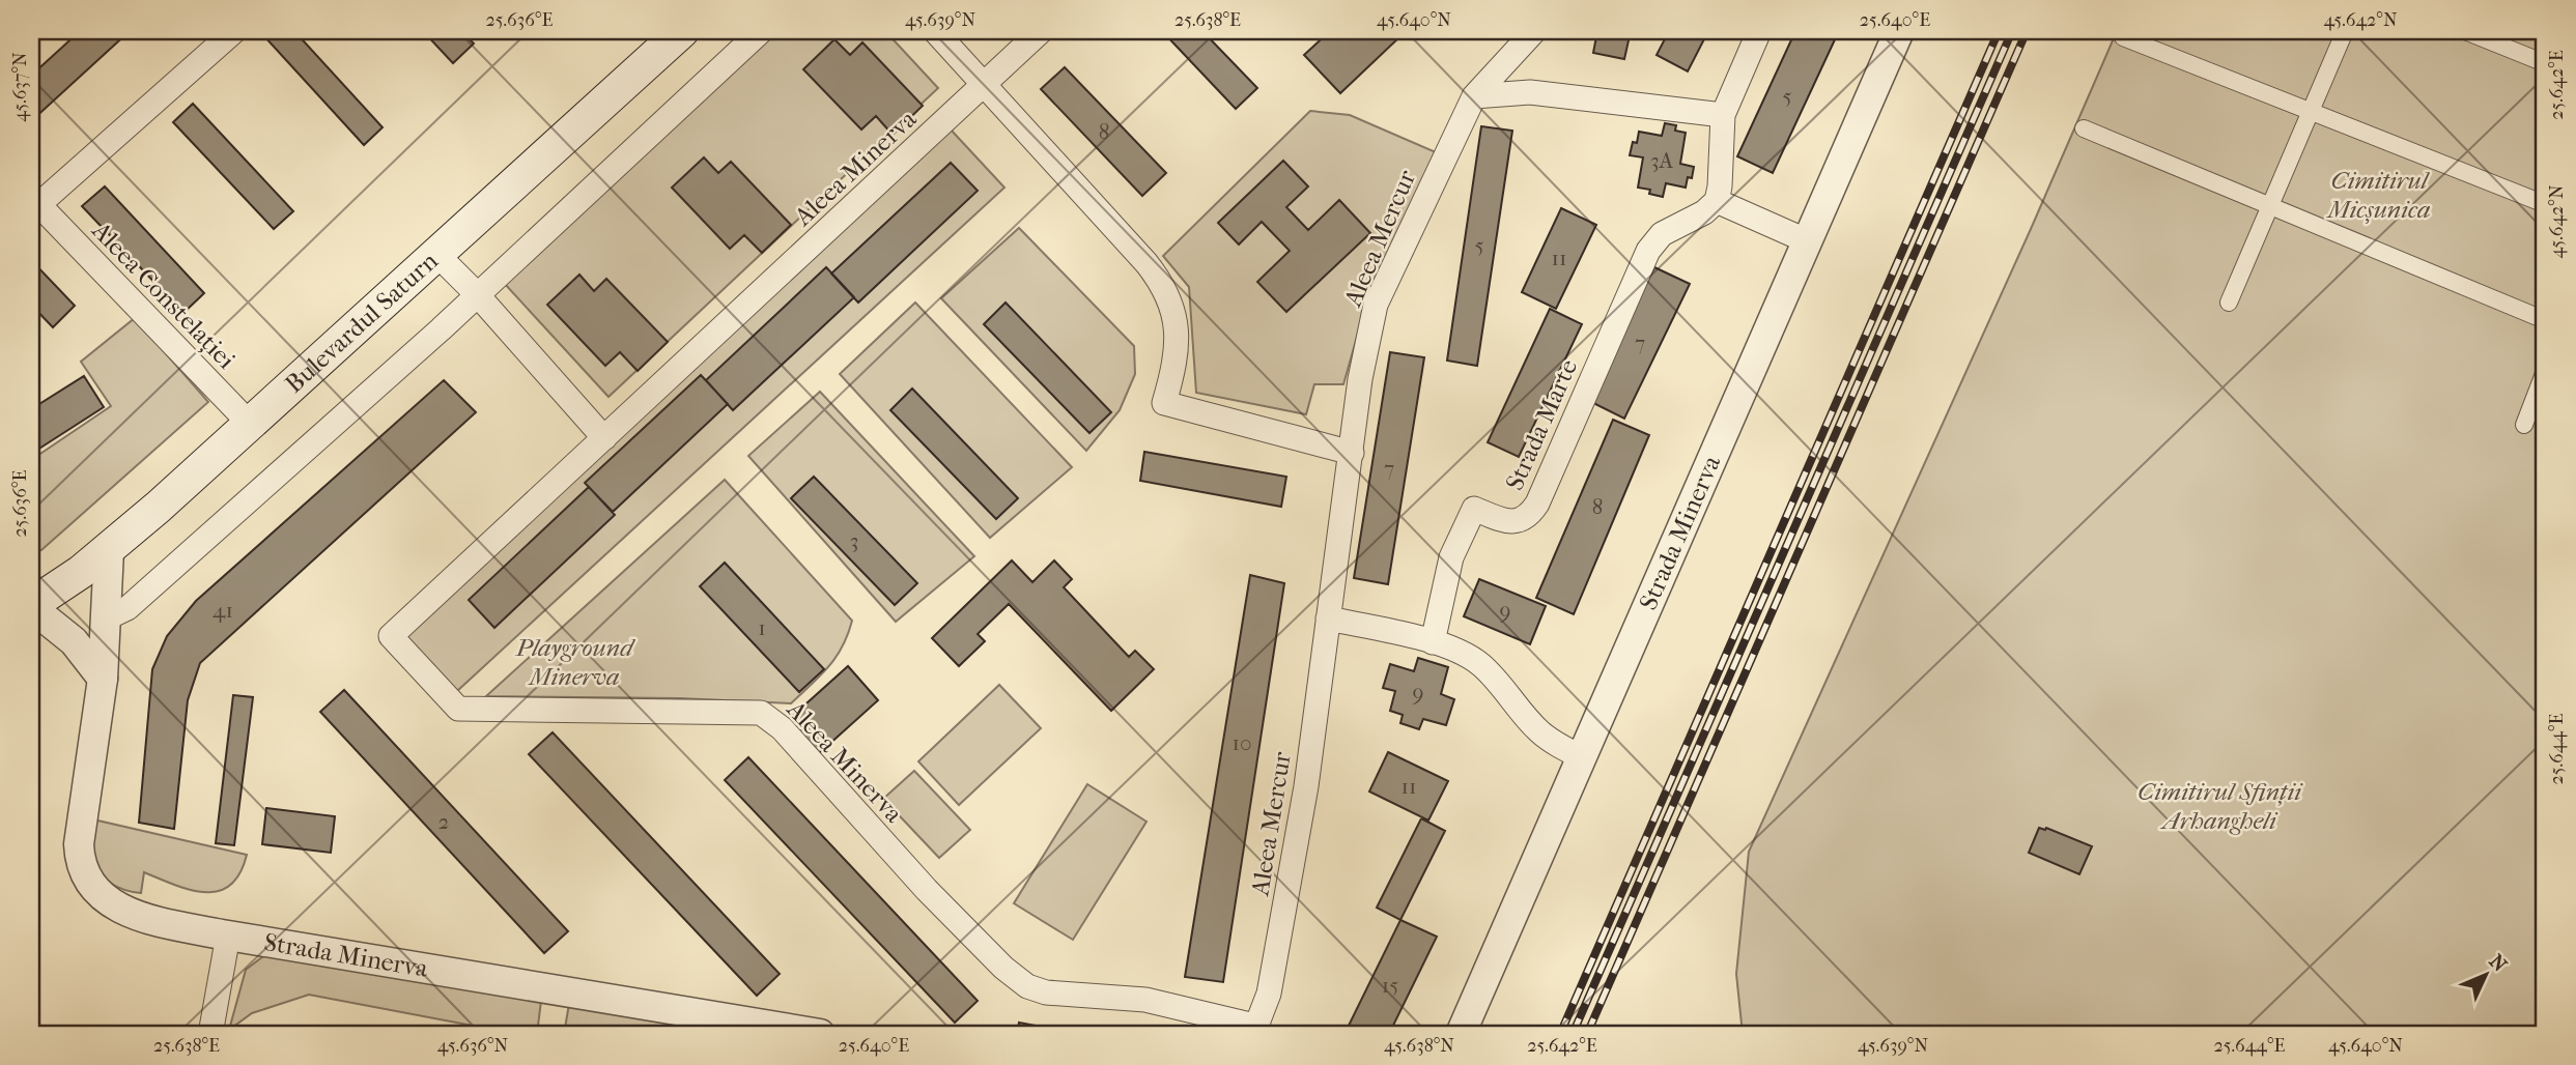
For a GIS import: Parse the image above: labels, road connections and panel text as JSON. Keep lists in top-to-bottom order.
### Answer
{
  "streets": {
    "main road": ["Bulevardul Saturn"],
    "street": [
      "Aleea Minerva",
      "Aleea Mercur",
      "Aleea Constelației",
      "Strada Marte",
      "Strada Minerva"
    ]
  },
  "crossings": [
    ["Aleea Minerva", "Aleea Mercur"],
    ["Aleea Constelației", "Bulevardul Saturn"],
    ["Bulevardul Saturn", "Strada Minerva"]
  ],
  "parks": ["Cimitirul Micșunica", "Playground Minerva", "Cimitirul Sfinții Arhangheli"],
  "house_numbers": [
    "5",
    "8",
    "3A",
    "5",
    "11",
    "7",
    "7",
    "8",
    "3",
    "41",
    "9",
    "1",
    "9",
    "10",
    "11",
    "2",
    "15"
  ],
  "north": "top right",
  "coordinates": [
    "25.636°E",
    "45.639°N",
    "25.638°E",
    "45.640°N",
    "25.640°E",
    "45.642°N",
    "25.642°E",
    "45.637°N",
    "25.644°E",
    "45.636°N",
    "45.638°N"
  ]
}
